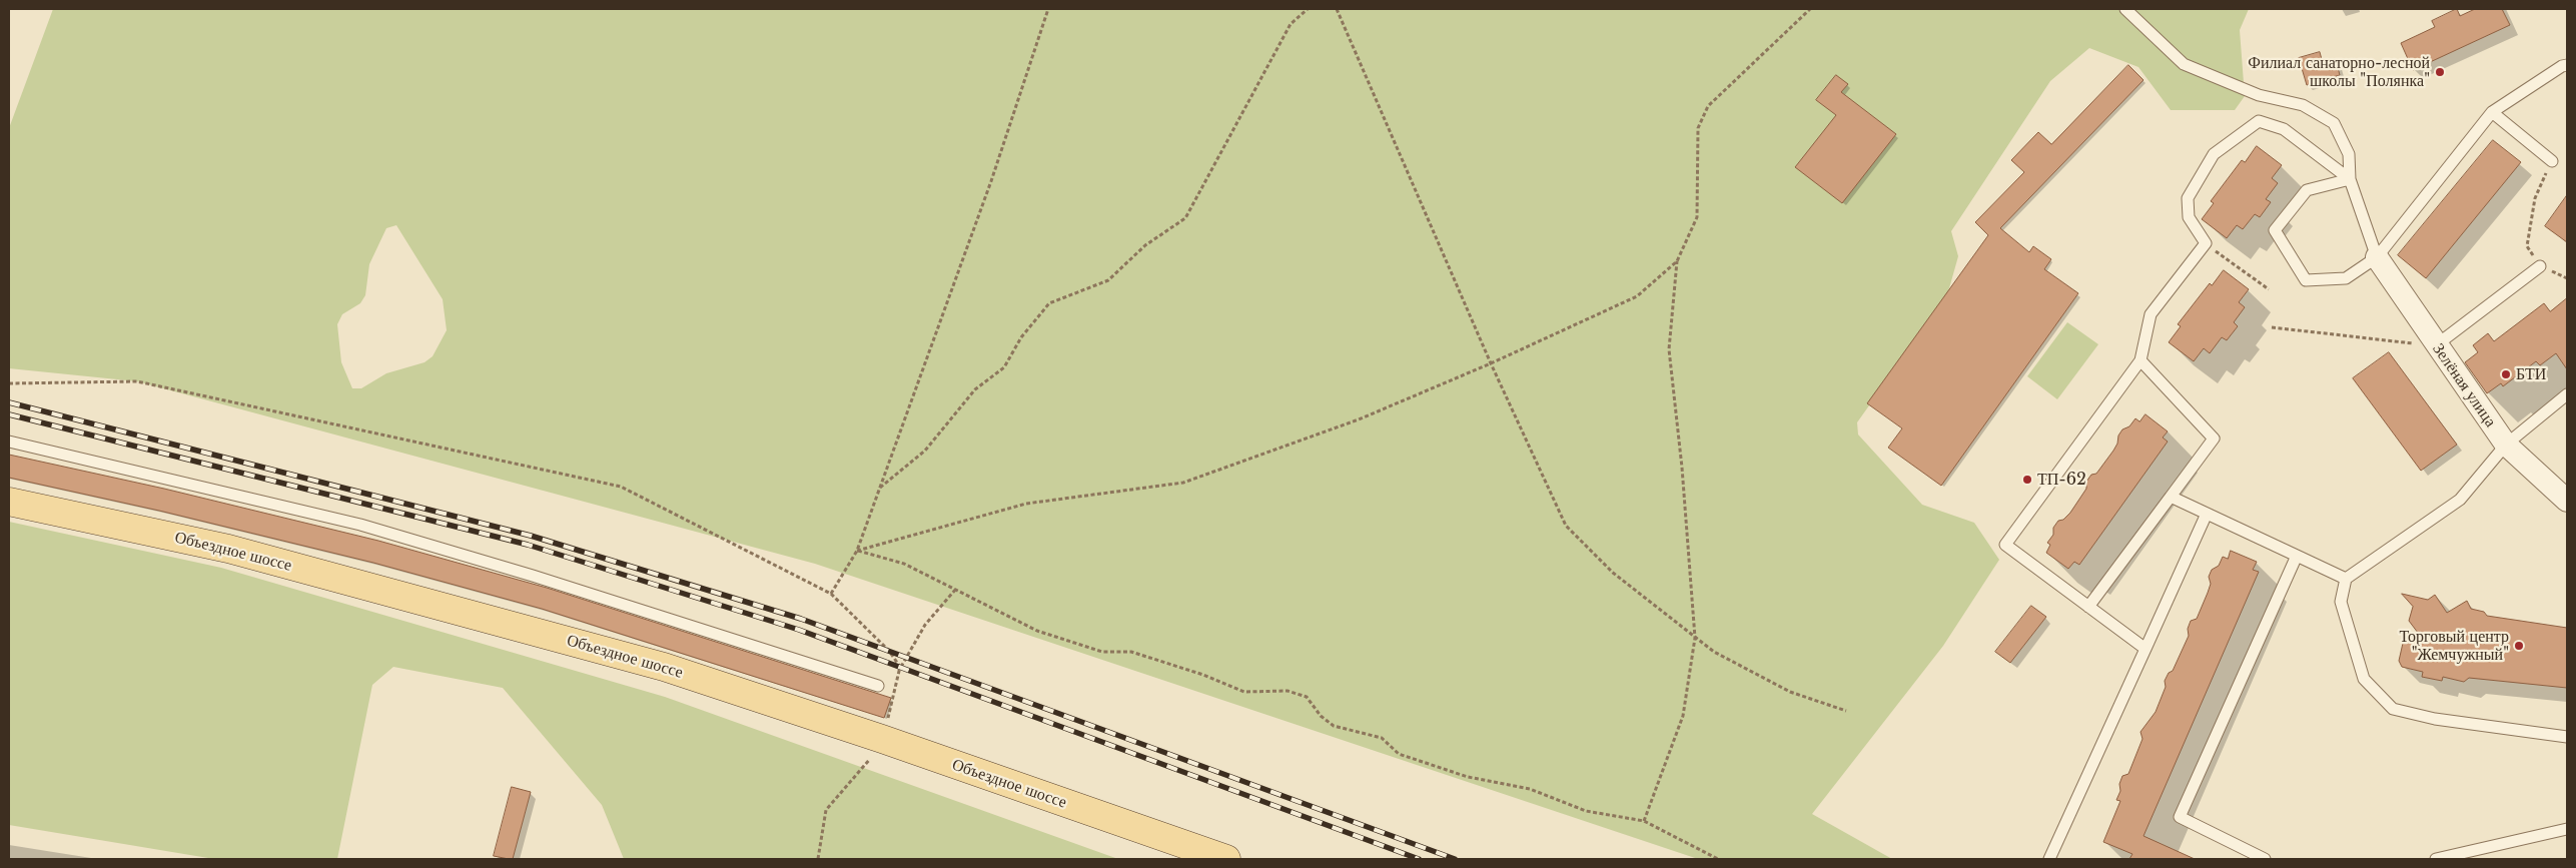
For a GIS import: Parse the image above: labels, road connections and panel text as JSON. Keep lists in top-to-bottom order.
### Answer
{
  "streets": {
    "main road": ["Объездное шоссе"],
    "street": ["Зелёная улица"]
  },
  "places": [
    "Филиал санаторно-лесной школы \"Полянка\"",
    "БТИ",
    "ТП-62",
    "Торговый центр \"Жемчужный\""
  ]
}
